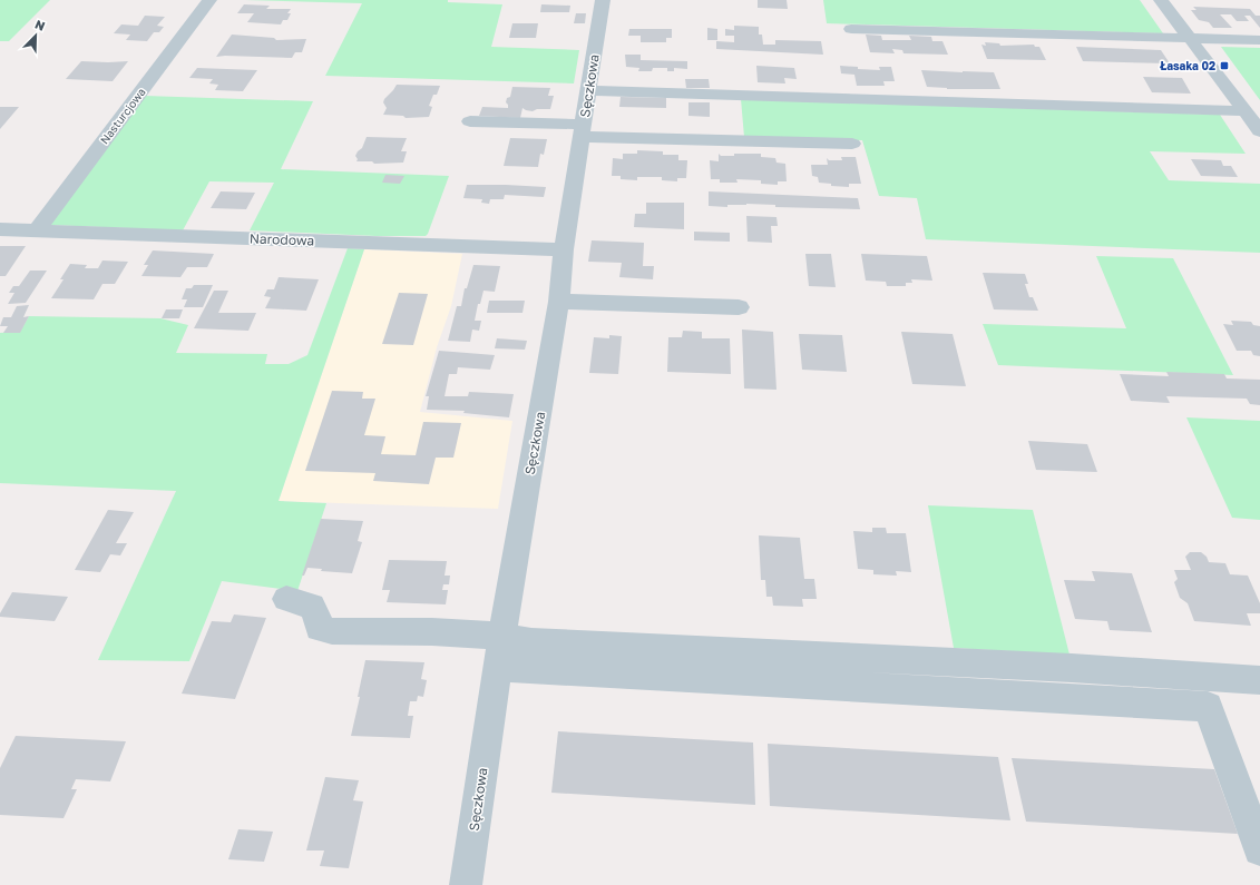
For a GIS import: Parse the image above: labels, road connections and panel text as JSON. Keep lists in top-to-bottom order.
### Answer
{
  "streets": {
    "street": ["Sęczkowa", "Nasturcjowa", "Narodowa"]
  },
  "crossings": [
    ["Sęczkowa", "Narodowa"],
    ["Nasturcjowa", "Narodowa"]
  ],
  "places": {
    "transit": ["Łasaka 02"]
  },
  "north": "top right"
}
